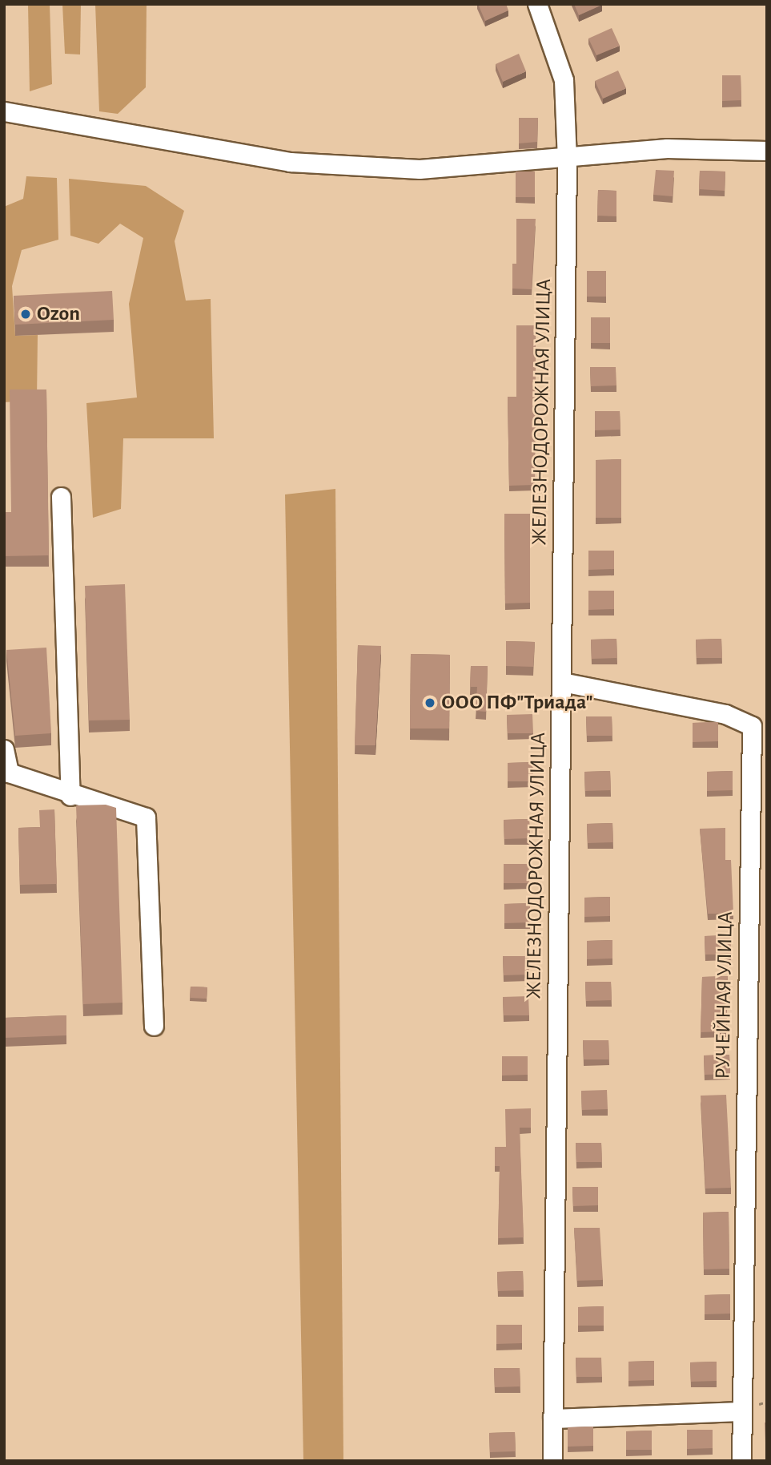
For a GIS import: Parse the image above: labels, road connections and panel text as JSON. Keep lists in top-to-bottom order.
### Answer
{
  "streets": {
    "street": ["ЖЕЛЕЗНОДОРОЖНАЯ УЛИЦА", "РУЧЕЙНАЯ УЛИЦА"]
  },
  "crossings": [
    ["ЖЕЛЕЗНОДОРОЖНАЯ УЛИЦА", "РУЧЕЙНАЯ УЛИЦА"]
  ],
  "places": ["Ozon", "ООО ПФ\"Триада\""]
}
